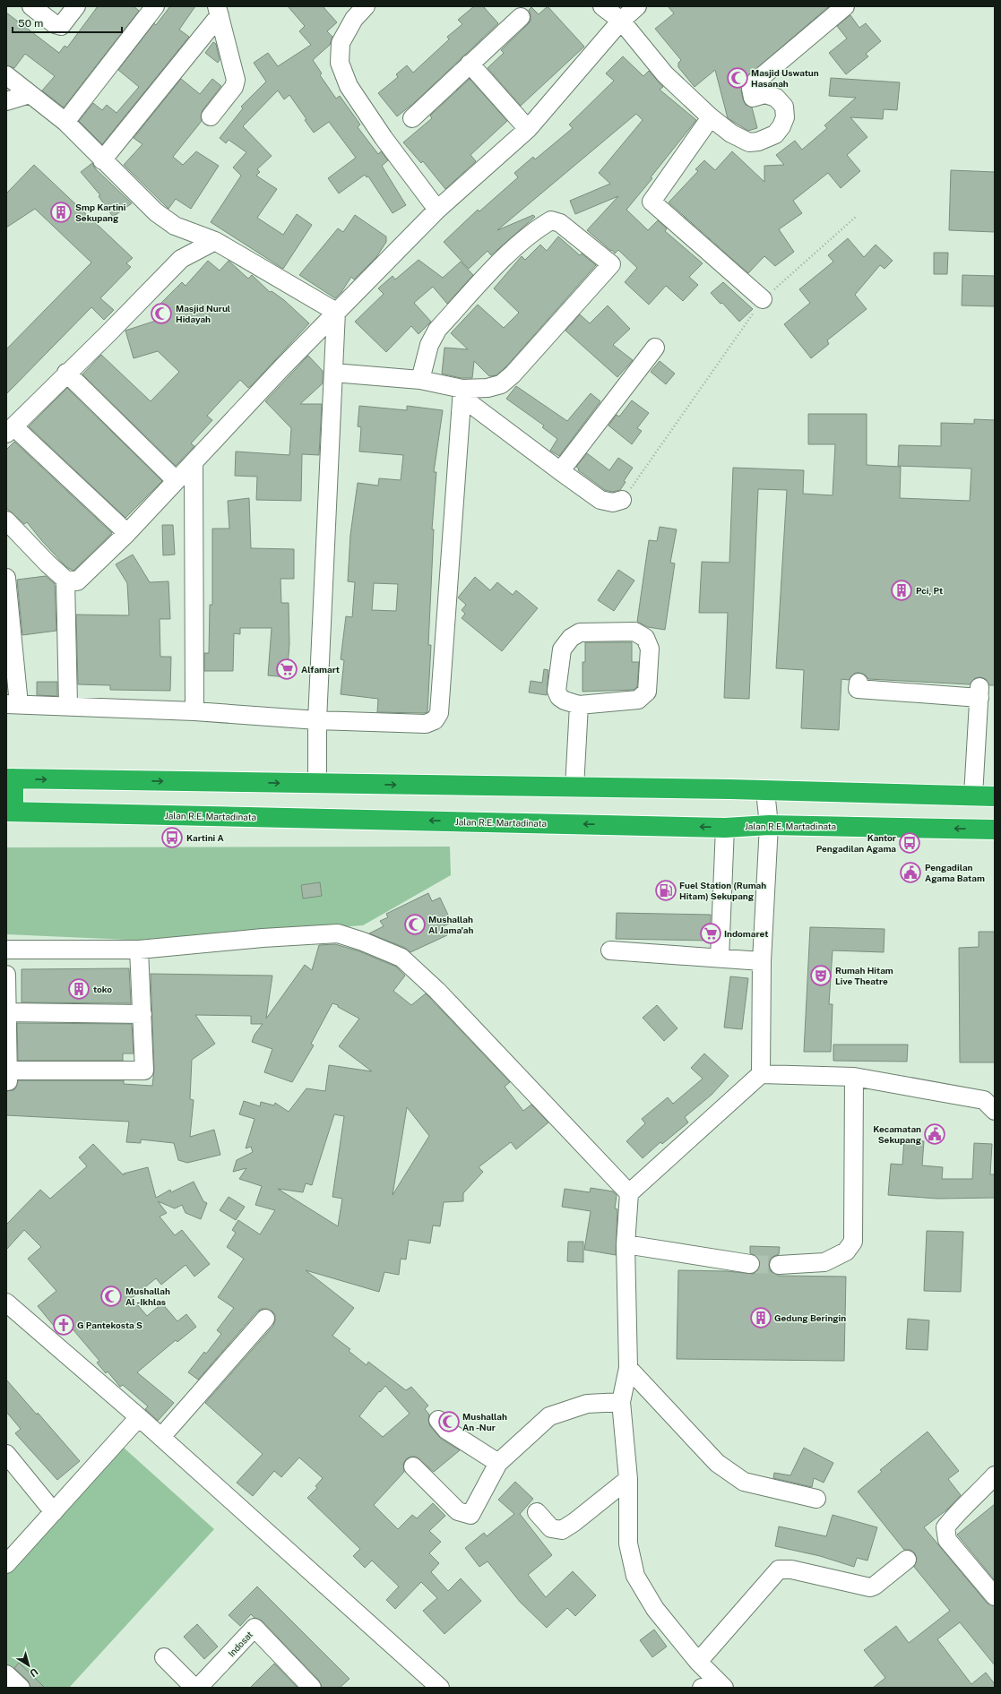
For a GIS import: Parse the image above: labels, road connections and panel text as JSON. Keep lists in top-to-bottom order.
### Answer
{
  "streets": {
    "highway": ["Jalan R.E. Martadinata"],
    "street": ["Indosat"]
  },
  "places": {
    "mosque": [
      "Masjid Uswatun Hasanah",
      "Masjid Nurul Hidayah",
      "Mushallah Al Jama'ah",
      "Mushallah Al -Ikhlas",
      "Mushallah An -Nur"
    ],
    "building": [
      "Smp Kartini Sekupang",
      "Pci, Pt",
      "toko",
      "Gedung Beringin"
    ],
    "supermarket": ["Alfamart", "Indomaret"],
    "bus stop": ["Kartini A", "Kantor Pengadilan Agama"],
    "public building": ["Pengadilan Agama Batam", "Kecamatan Sekupang"],
    "fuel station": ["Fuel Station (Rumah Hitam) Sekupang"],
    "theatre": ["Rumah Hitam Live Theatre"],
    "church": ["G Pantekosta S"]
  },
  "scale_bar": "50 m",
  "north": "bottom right"
}
